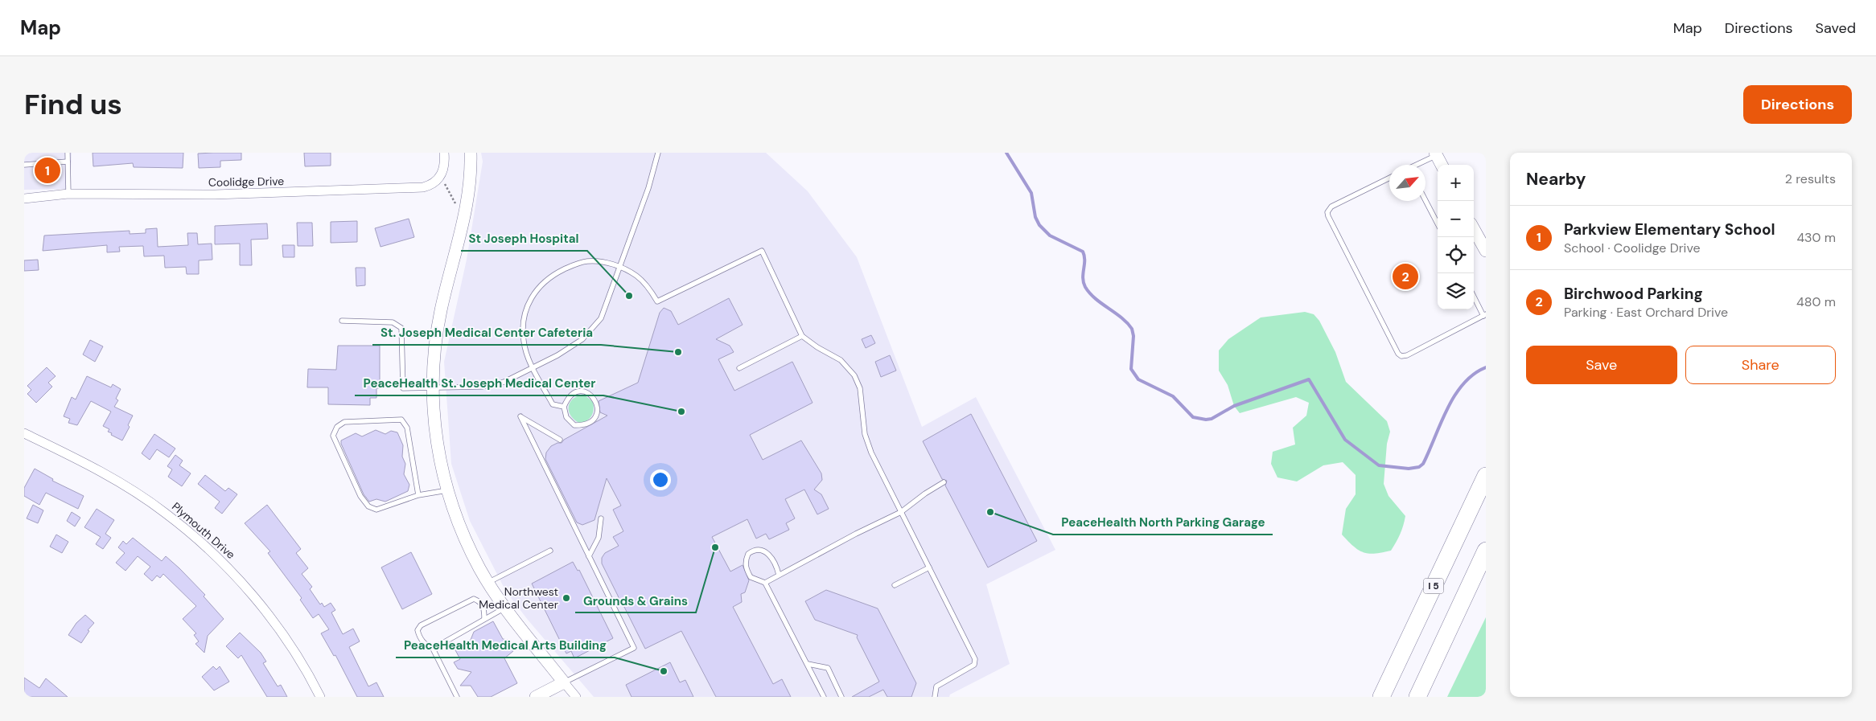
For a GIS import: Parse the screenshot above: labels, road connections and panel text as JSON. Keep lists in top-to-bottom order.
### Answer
{
  "streets": {
    "highway": ["I 5"],
    "street": ["Coolidge Drive", "Plymouth Drive"]
  },
  "places": [
    "St Joseph Hospital",
    "St. Joseph Medical Center Cafeteria",
    "PeaceHealth St. Joseph Medical Center",
    "PeaceHealth North Parking Garage",
    "Grounds & Grains",
    "Northwest Medical Center",
    "PeaceHealth Medical Arts Building"
  ],
  "north": "top right",
  "page": {
    "header": "Map",
    "nav": ["Map", "Directions", "Saved"],
    "buttons": [
      "Directions",
      ["Save", "Share"]
    ],
    "title": "Find us",
    "heading": ["Nearby", "2 results"],
    "pins": ["1", "2"],
    "map_buttons": ["+", "−"],
    "list": [
      {
        "mark": "1",
        "name": "Parkview Elementary School",
        "note": "School · Coolidge Drive",
        "value": "430 m"
      },
      {
        "mark": "2",
        "name": "Birchwood Parking",
        "note": "Parking · East Orchard Drive",
        "value": "480 m"
      }
    ]
  }
}
